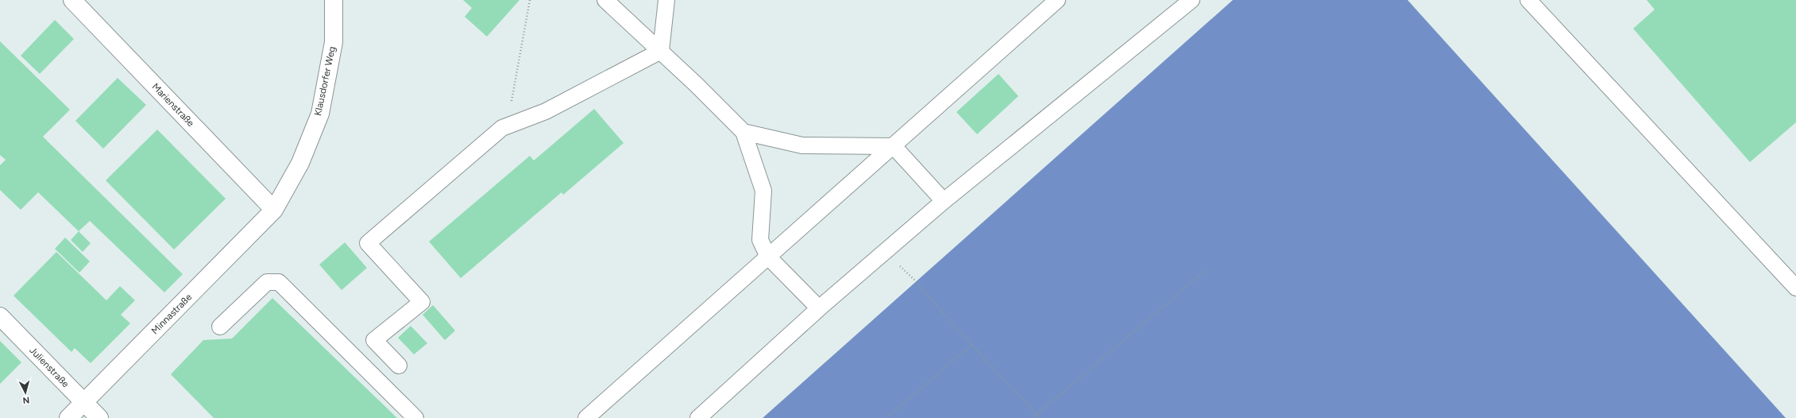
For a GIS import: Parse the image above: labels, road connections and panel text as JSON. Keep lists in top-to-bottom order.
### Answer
{
  "streets": {
    "street": [
      "Klausdorfer Weg",
      "Marienstraße",
      "Minnastraße",
      "Julienstraße"
    ]
  },
  "crossings": [
    ["Klausdorfer Weg", "Marienstraße"],
    ["Klausdorfer Weg", "Minnastraße"],
    ["Marienstraße", "Minnastraße"],
    ["Minnastraße", "Julienstraße"]
  ],
  "north": "bottom"
}
